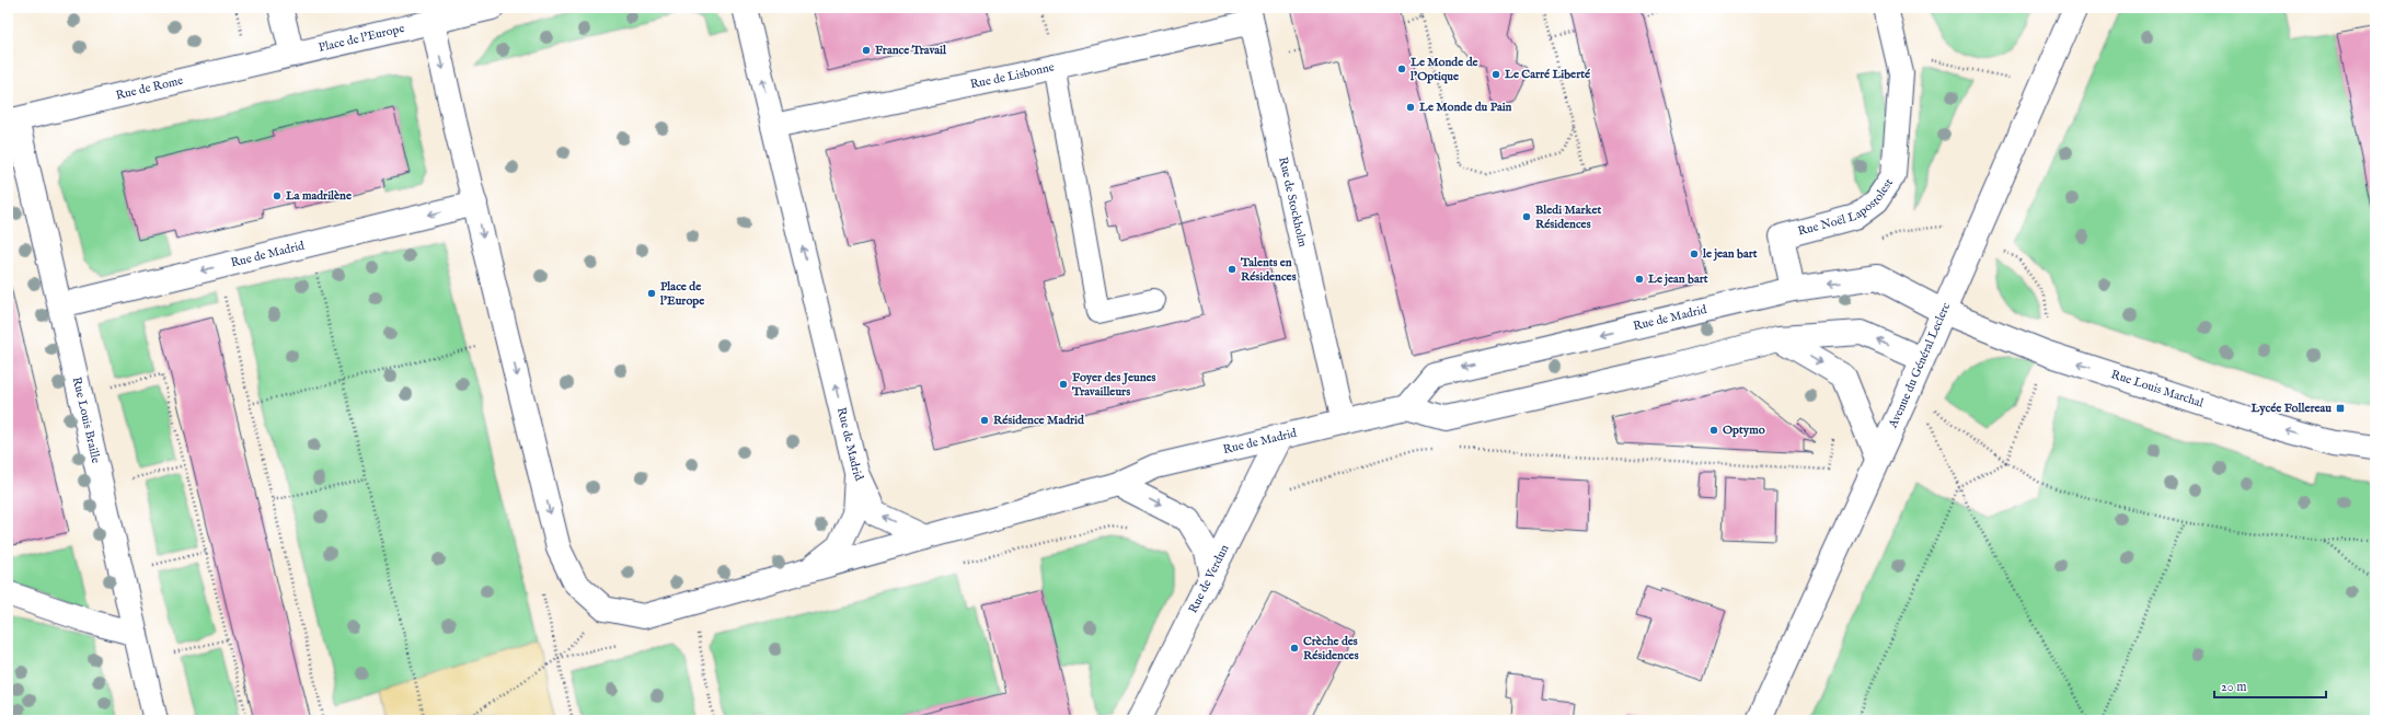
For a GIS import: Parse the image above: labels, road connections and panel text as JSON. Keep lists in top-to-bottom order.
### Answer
{
  "streets": {
    "street": [
      "Place de l'Europe",
      "Rue de Lisbonne",
      "Rue de Rome",
      "Rue de Stockholm",
      "Rue Noël Lapostolest",
      "Rue de Madrid",
      "Avenue du Général Leclerc",
      "Rue Louis Marchal",
      "Rue Louis Braille",
      "Rue de Verdun"
    ]
  },
  "crossings": [
    ["Place de l'Europe", "Rue de Rome"],
    ["Rue de Lisbonne", "Rue de Stockholm"],
    ["Rue de Lisbonne", "Rue de Madrid"],
    ["Rue de Rome", "Rue Louis Braille"],
    ["Rue de Stockholm", "Rue de Madrid"],
    ["Rue Noël Lapostolest", "Rue de Madrid"],
    ["Rue de Madrid", "Avenue du Général Leclerc"],
    ["Rue de Madrid", "Rue Louis Braille"],
    ["Rue de Madrid", "Rue de Verdun"],
    ["Avenue du Général Leclerc", "Rue Louis Marchal"]
  ],
  "one_way": ["Rue Louis Marchal"],
  "places": {
    "other": [
      "France Travail",
      "Le Monde de l’Optique",
      "Le Carré Liberté",
      "Le Monde du Pain",
      "La madrilène",
      "Bledi Market Résidences",
      "le jean bart",
      "Talents en Résidences",
      "Le jean bart",
      "Place de l'Europe",
      "Foyer des Jeunes Travailleurs",
      "Résidence Madrid",
      "Optymo",
      "Crèche des Résidences"
    ],
    "transit": ["Lycée Follereau"]
  },
  "scale_bar": "20 m"
}
